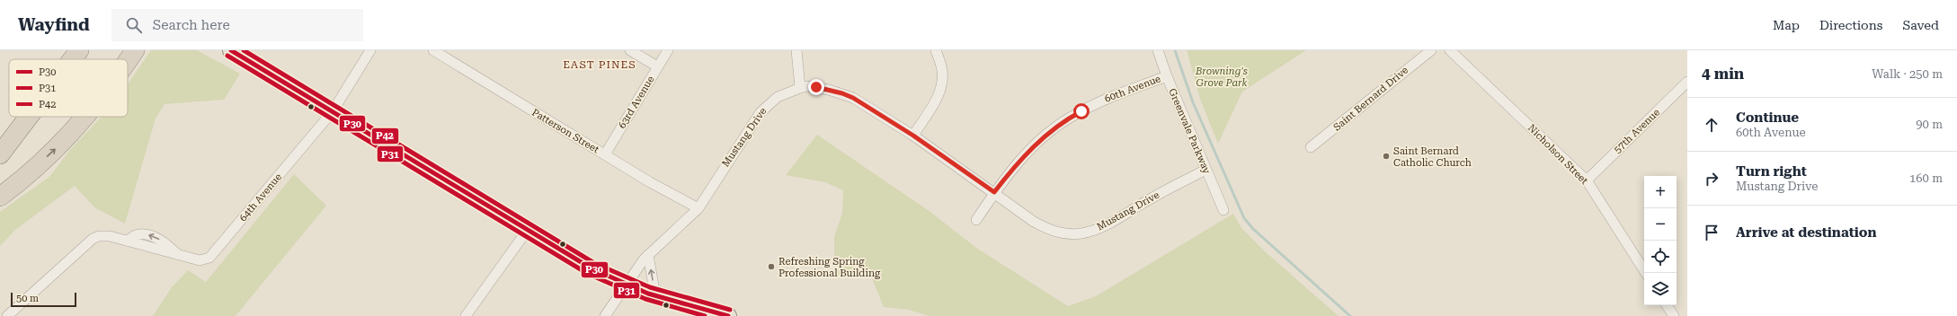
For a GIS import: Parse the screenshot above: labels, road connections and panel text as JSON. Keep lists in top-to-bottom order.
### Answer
{
  "streets": {
    "street": [
      "60th Avenue",
      "Saint Bernard Drive",
      "63rd Avenue",
      "Patterson Street",
      "Greenvale Parkway",
      "57th Avenue",
      "Mustang Drive",
      "Nicholson Street",
      "64th Avenue"
    ]
  },
  "crossings": [
    ["60th Avenue", "Greenvale Parkway"],
    ["60th Avenue", "Mustang Drive"],
    ["63rd Avenue", "Patterson Street"],
    ["Patterson Street", "Mustang Drive"],
    ["Greenvale Parkway", "Mustang Drive"],
    ["57th Avenue", "Nicholson Street"]
  ],
  "districts": ["EAST PINES"],
  "parks": ["Browning's Grove Park"],
  "places": ["Saint Bernard Catholic Church", "Refreshing Spring Professional Building"],
  "lines": ["transit line P30", "transit line P42", "transit line P31"],
  "legend": ["P30", "P31", "P42"],
  "scale_bar": "50 m",
  "page": {
    "header": "Wayfind",
    "search": "Search here",
    "nav": ["Map", "Directions", "Saved"],
    "heading": ["4 min", "Walk · 250 m"],
    "list": [
      ["Continue", "60th Avenue", "90 m"],
      ["Turn right", "Mustang Drive", "160 m"],
      "Arrive at destination"
    ],
    "map_buttons": ["+", "−"],
    "scale": "50 m"
  }
}
